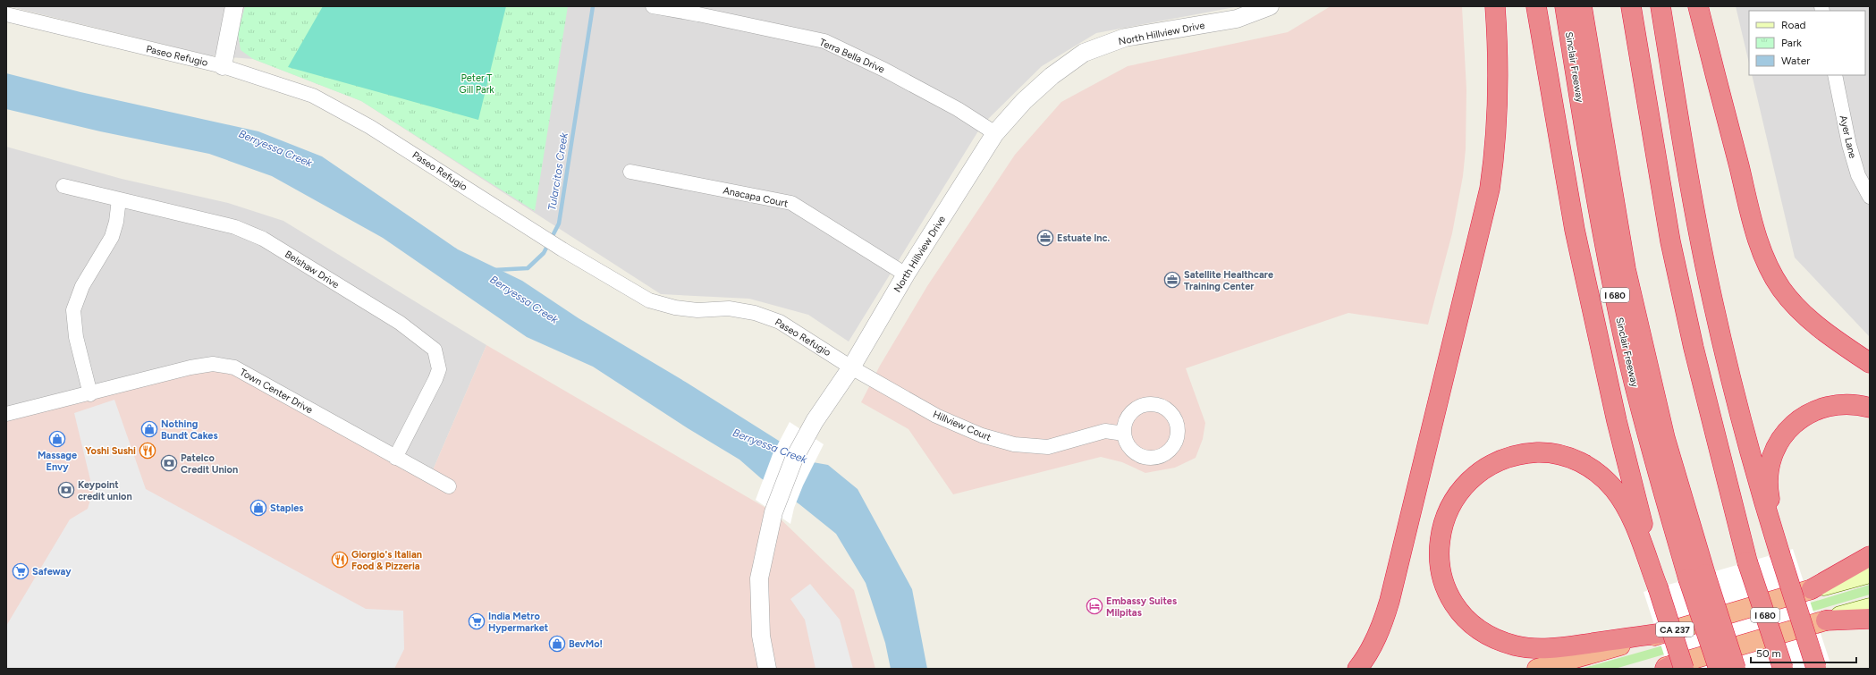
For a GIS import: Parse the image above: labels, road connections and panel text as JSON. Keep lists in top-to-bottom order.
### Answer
{
  "streets": {
    "highway": ["Sinclair Freeway", "I 680", "CA 237"],
    "street": [
      "North Hillview Drive",
      "Paseo Refugio",
      "Terra Bella Drive",
      "Ayer Lane",
      "Anacapa Court",
      "Belshaw Drive",
      "Town Center Drive",
      "Hillview Court"
    ]
  },
  "crossings": [
    ["North Hillview Drive", "Paseo Refugio"],
    ["North Hillview Drive", "Terra Bella Drive"],
    ["North Hillview Drive", "Anacapa Court"],
    ["North Hillview Drive", "Hillview Court"],
    ["Paseo Refugio", "Hillview Court"],
    ["Sinclair Freeway", "I 680"],
    ["Belshaw Drive", "Town Center Drive"]
  ],
  "water": ["Berryessa Creek", "Tularcitos Creek"],
  "parks": ["Peter T Gill Park"],
  "places": {
    "office": ["Estuate Inc.", "Satellite Healthcare Training Center"],
    "shop": [
      "Nothing Bundt Cakes",
      "Massage Envy",
      "Staples",
      "BevMo!"
    ],
    "restaurant": ["Yoshi Sushi", "Giorgio's Italian Food & Pizzeria"],
    "bank": ["Patelco Credit Union", "Keypoint credit union"],
    "supermarket": ["Safeway", "India Metro Hypermarket"],
    "hotel": ["Embassy Suites Milpitas"]
  },
  "legend": ["Road", "Park", "Water"],
  "scale_bar": "50 m"
}
